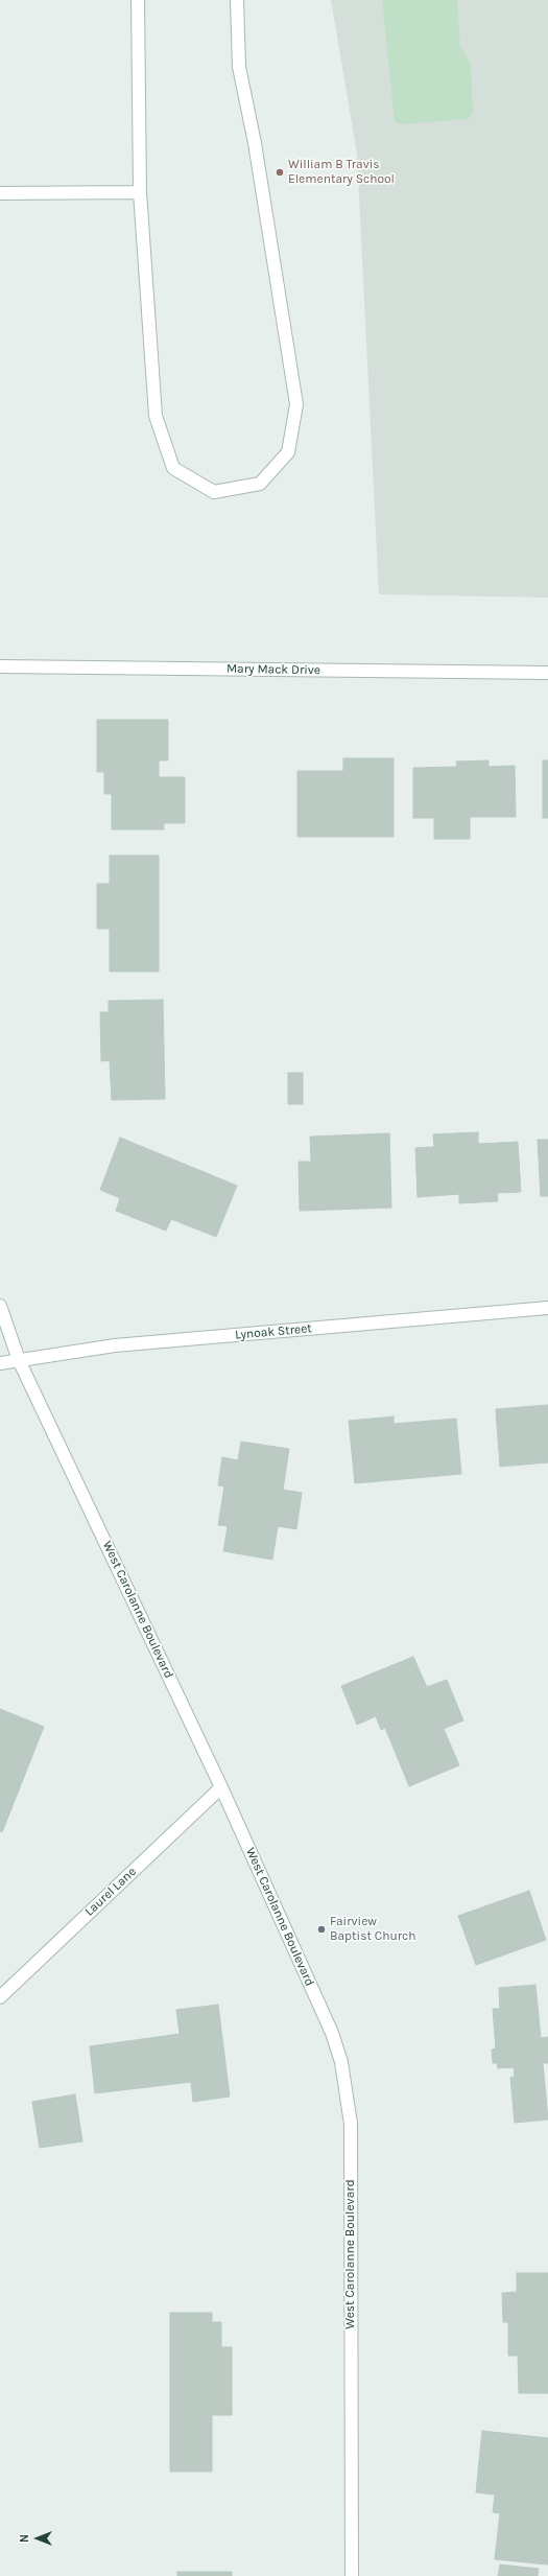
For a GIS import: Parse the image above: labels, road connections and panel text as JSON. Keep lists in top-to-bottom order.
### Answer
{
  "streets": {
    "street": [
      "Mary Mack Drive",
      "Lynoak Street",
      "West Carolanne Boulevard",
      "Laurel Lane"
    ]
  },
  "crossings": [
    ["Lynoak Street", "West Carolanne Boulevard"],
    ["West Carolanne Boulevard", "Laurel Lane"]
  ],
  "places": ["William B Travis Elementary School", "Fairview Baptist Church"],
  "north": "left"
}
